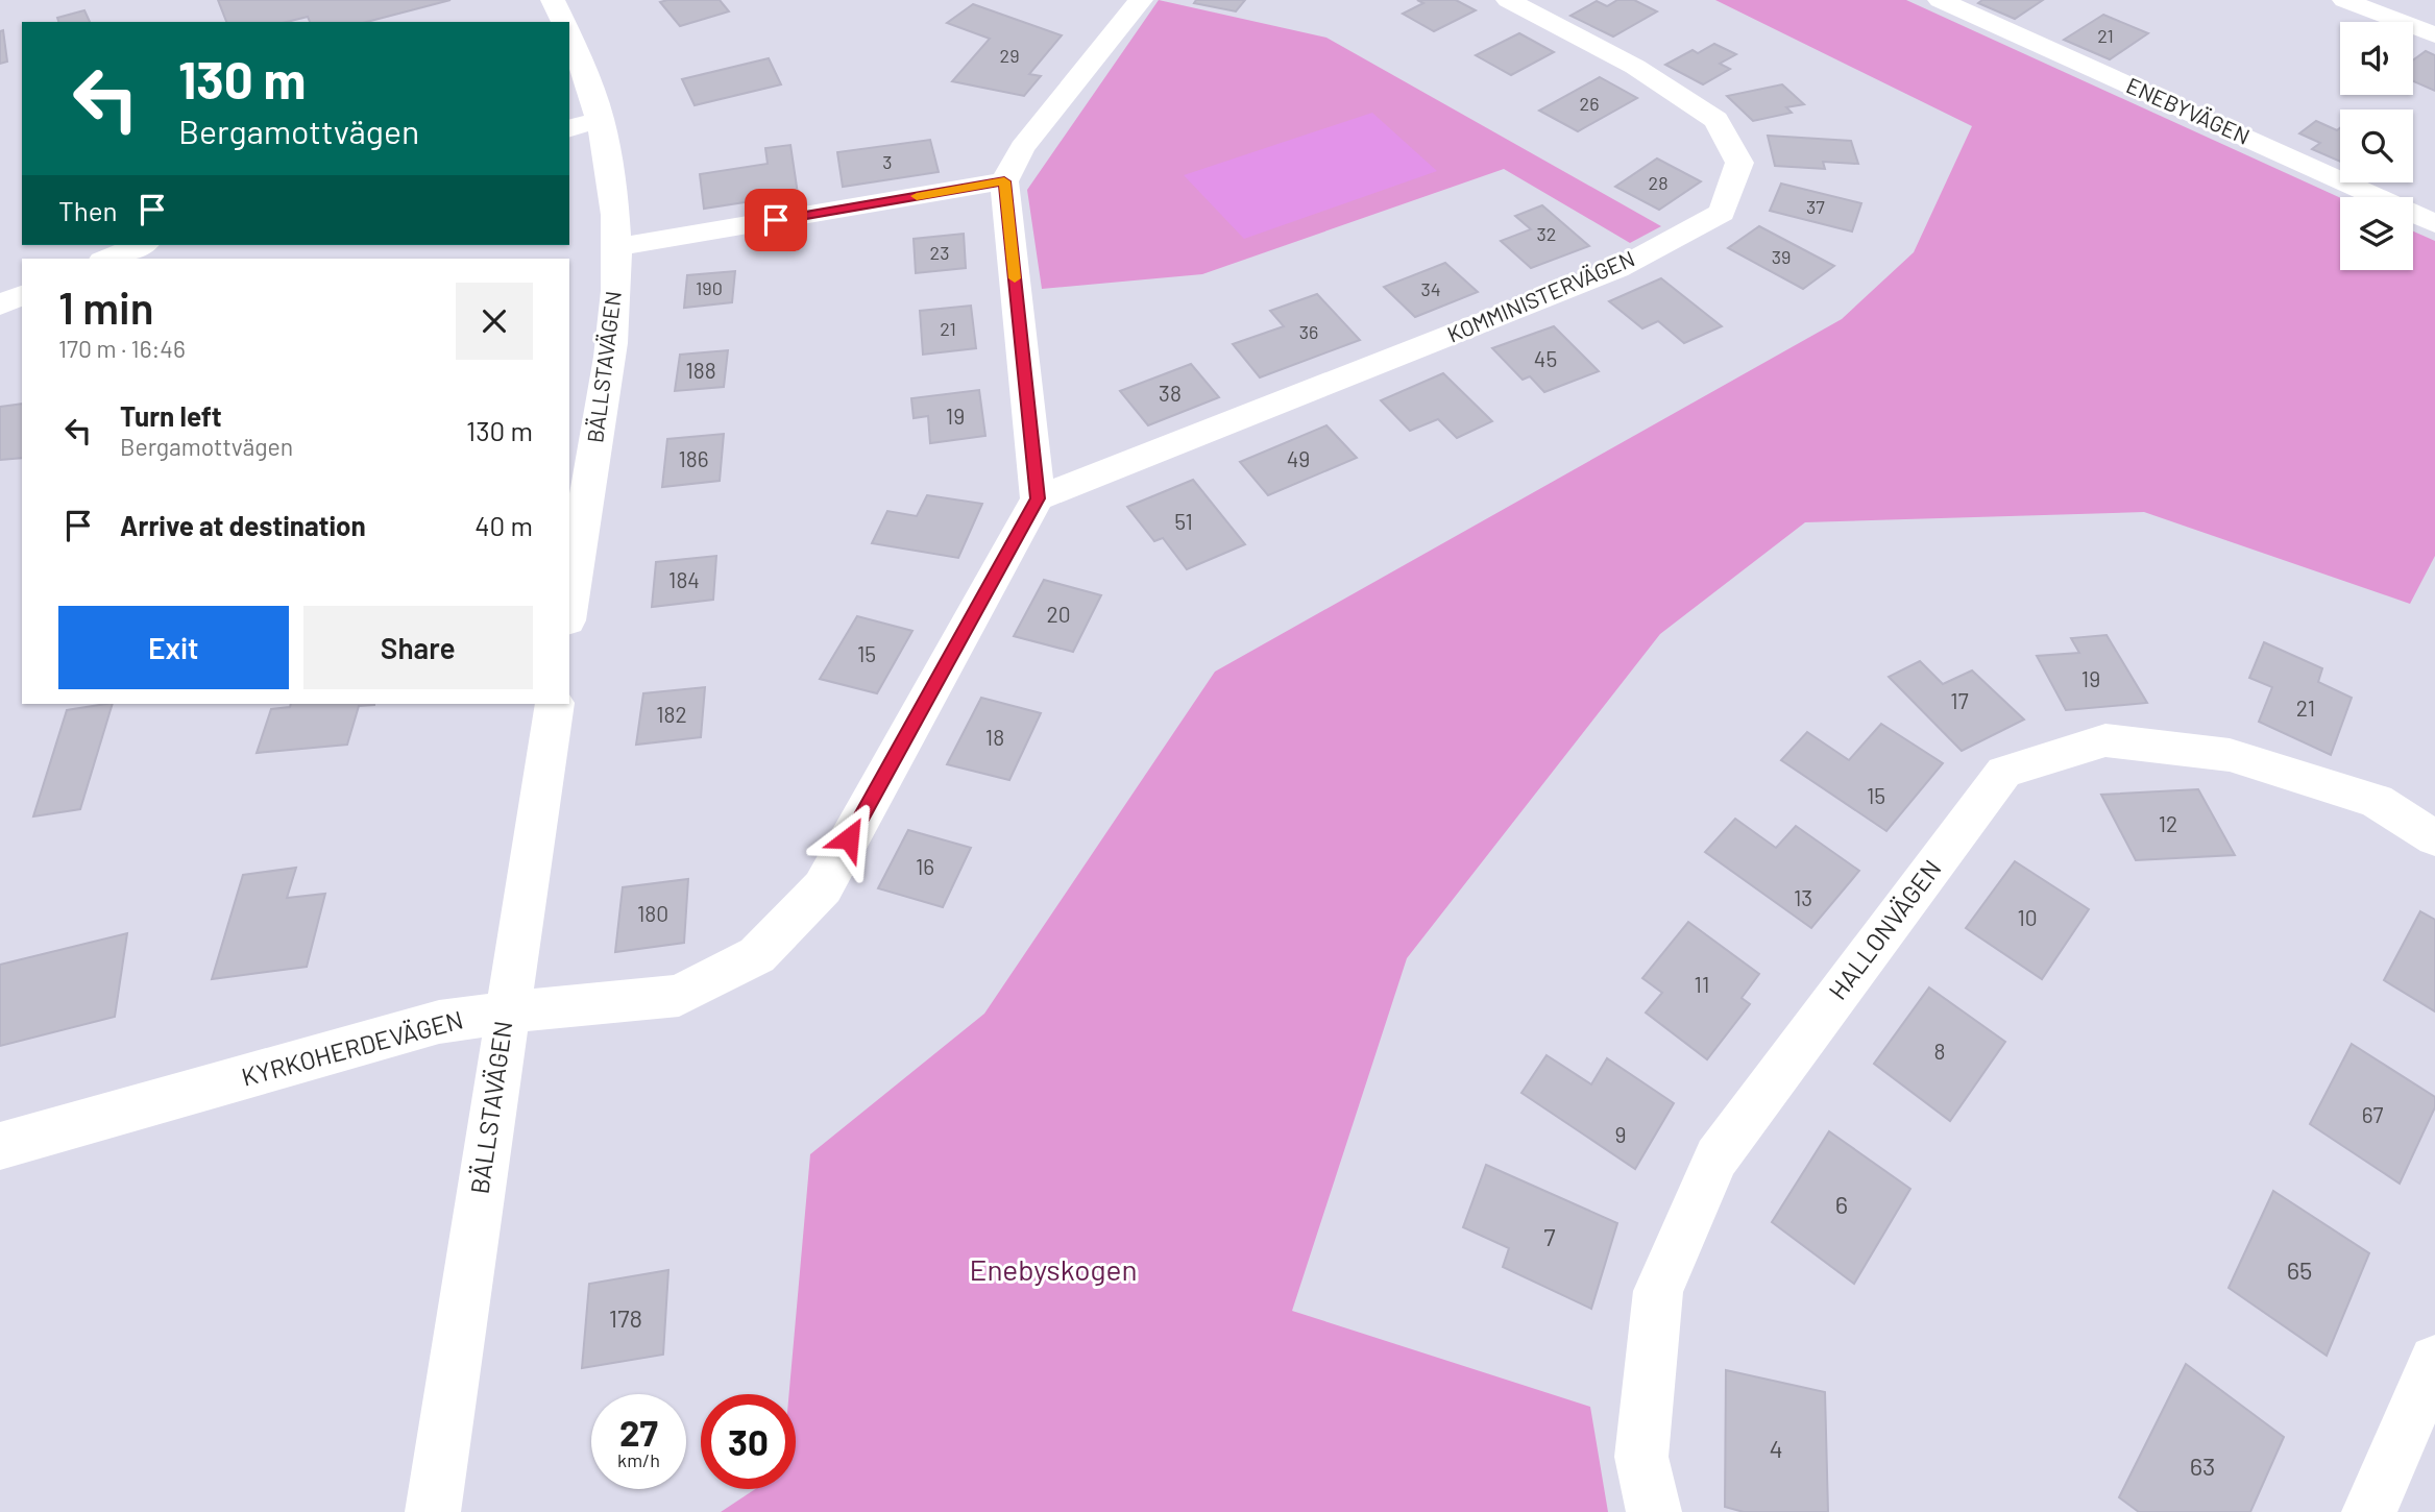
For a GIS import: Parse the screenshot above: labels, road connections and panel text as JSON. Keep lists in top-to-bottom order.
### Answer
{
  "streets": {
    "street": [
      "ENEBYVÄGEN",
      "KOMMINISTERVÄGEN",
      "BÄLLSTAVÄGEN",
      "HALLONVÄGEN",
      "KYRKOHERDEVÄGEN"
    ]
  },
  "crossings": [
    ["KOMMINISTERVÄGEN", "KYRKOHERDEVÄGEN"],
    ["BÄLLSTAVÄGEN", "KYRKOHERDEVÄGEN"]
  ],
  "parks": ["Enebyskogen"],
  "house_numbers": [
    "21",
    "29",
    "26",
    "3",
    "28",
    "37",
    "32",
    "23",
    "39",
    "190",
    "34",
    "21",
    "36",
    "45",
    "188",
    "38",
    "19",
    "186",
    "49",
    "51",
    "184",
    "20",
    "15",
    "19",
    "17",
    "21",
    "182",
    "18",
    "15",
    "12",
    "16",
    "13",
    "180",
    "10",
    "11",
    "8",
    "67",
    "9",
    "6",
    "7",
    "65",
    "178",
    "4",
    "63"
  ],
  "page": {
    "turn": ["130 m", "Bergamottvägen"],
    "then": "Then",
    "heading": ["1 min", "170 m · 16:46"],
    "list": [
      {
        "name": "Turn left",
        "note": "Bergamottvägen",
        "value": "130 m"
      },
      {
        "name": "Arrive at destination",
        "value": "40 m"
      }
    ],
    "buttons": ["Exit", "Share"],
    "speed": "27 km/h",
    "limit": "30"
  }
}
